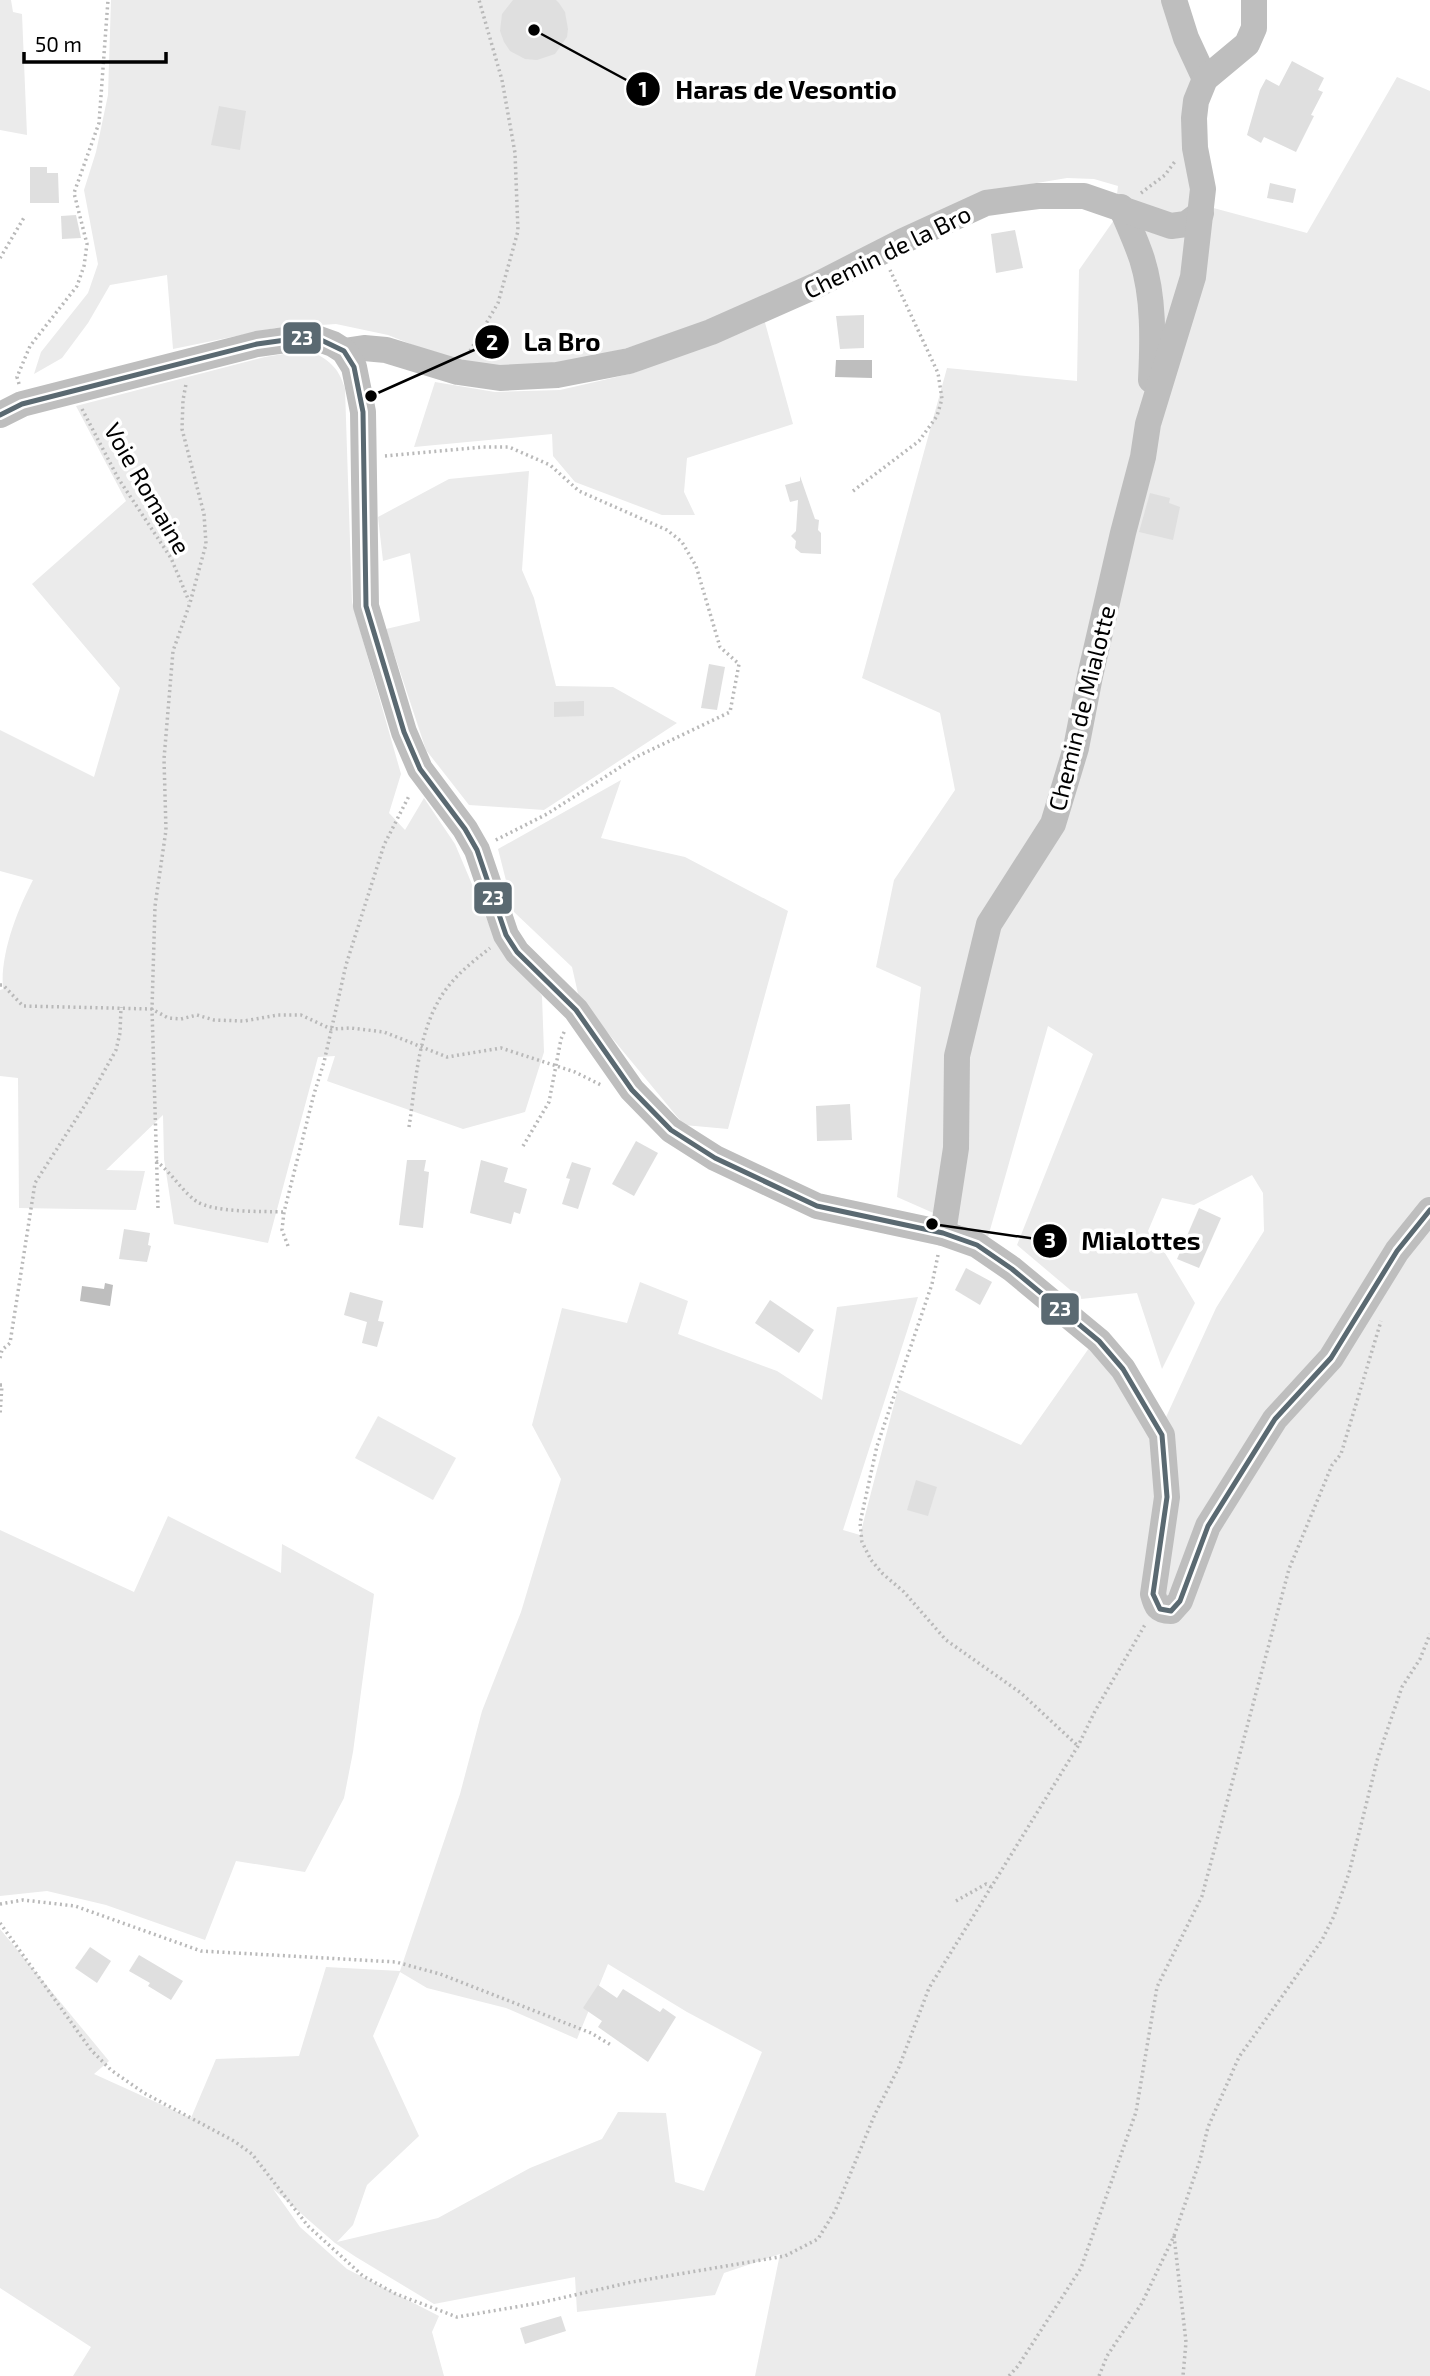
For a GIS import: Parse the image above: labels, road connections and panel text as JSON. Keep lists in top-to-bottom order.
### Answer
{
  "streets": {
    "street": ["Chemin de la Bro", "Chemin de Mialotte"],
    "path": ["Voie Romaine"]
  },
  "crossings": [
    ["Chemin de la Bro", "Chemin de Mialotte"]
  ],
  "places": ["Haras de Vesontio", "La Bro", "Mialottes"],
  "lines": ["transit line 23"],
  "scale_bar": "50 m"
}
